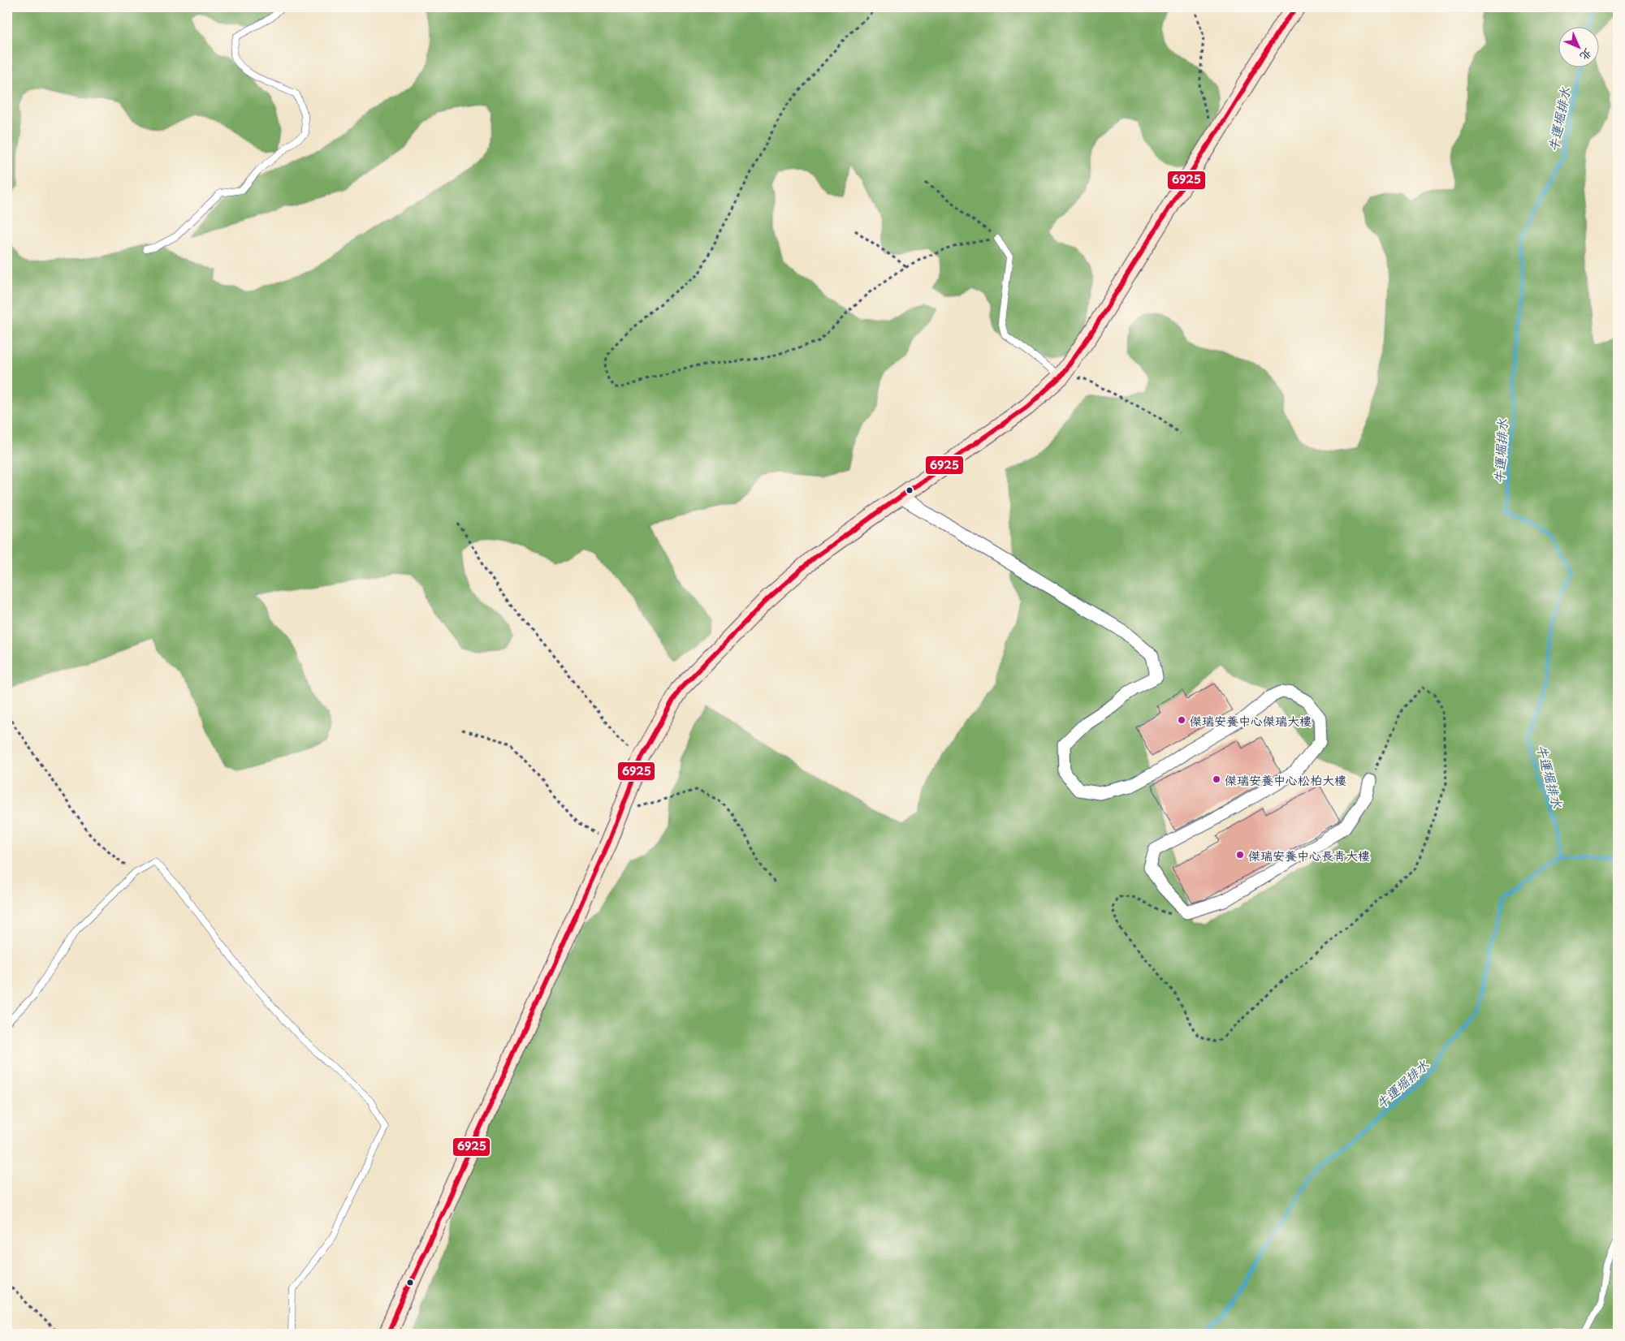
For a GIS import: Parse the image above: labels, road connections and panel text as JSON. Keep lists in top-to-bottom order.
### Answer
{
  "water": ["牛運堀排水"],
  "places": ["傑瑞安養中心傑瑞大樓", "傑瑞安養中心松柏大樓", "傑瑞安養中心長青大樓"],
  "lines": ["transit line 6925"],
  "north": "bottom right"
}
